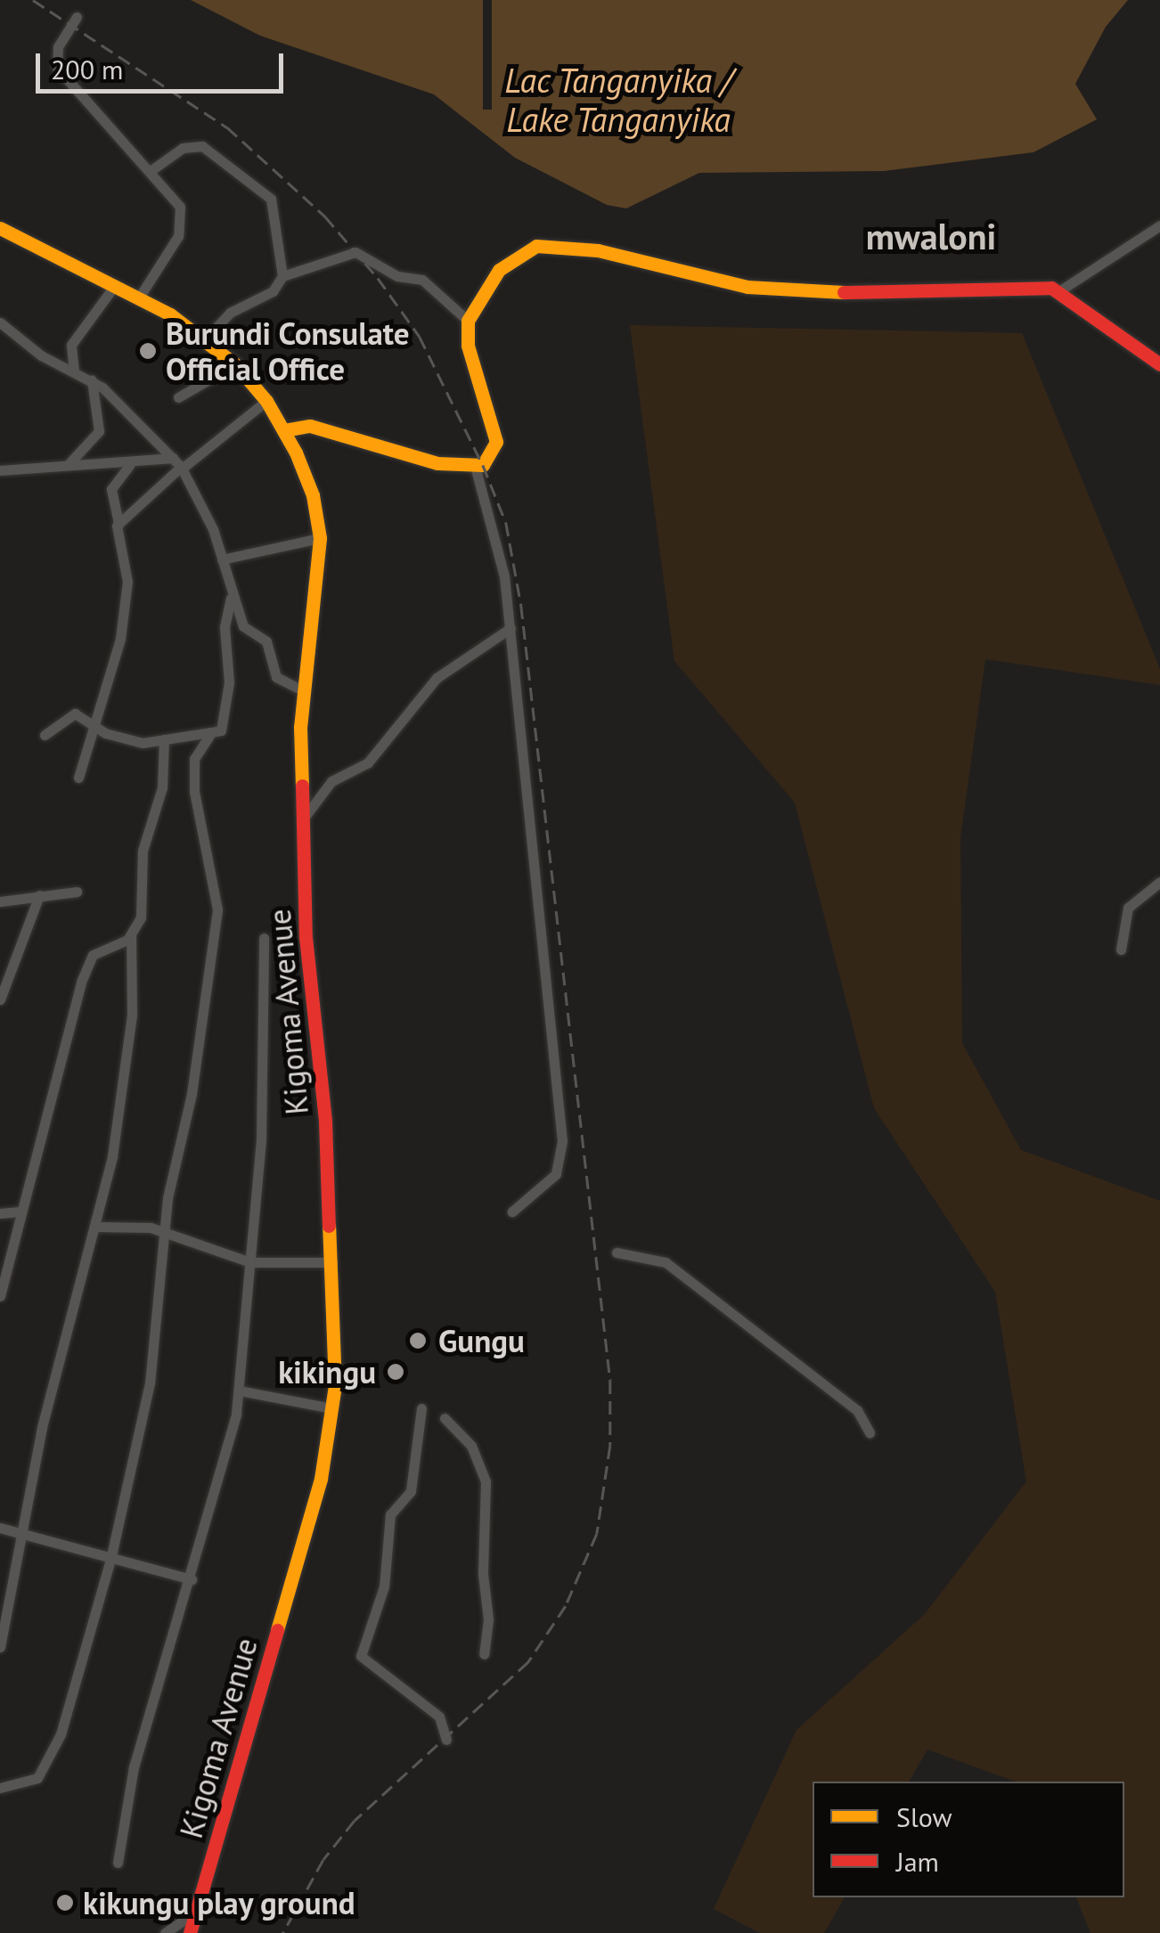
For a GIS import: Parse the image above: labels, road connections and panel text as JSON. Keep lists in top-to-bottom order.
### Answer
{
  "streets": {
    "main road": ["Kigoma Avenue"]
  },
  "districts": ["mwaloni"],
  "water": ["Lac Tanganyika / Lake Tanganyika"],
  "places": [
    "Burundi Consulate Official Office",
    "Gungu",
    "kikingu",
    "kikungu play ground"
  ],
  "legend": ["Slow", "Jam"],
  "scale_bar": "200 m"
}
